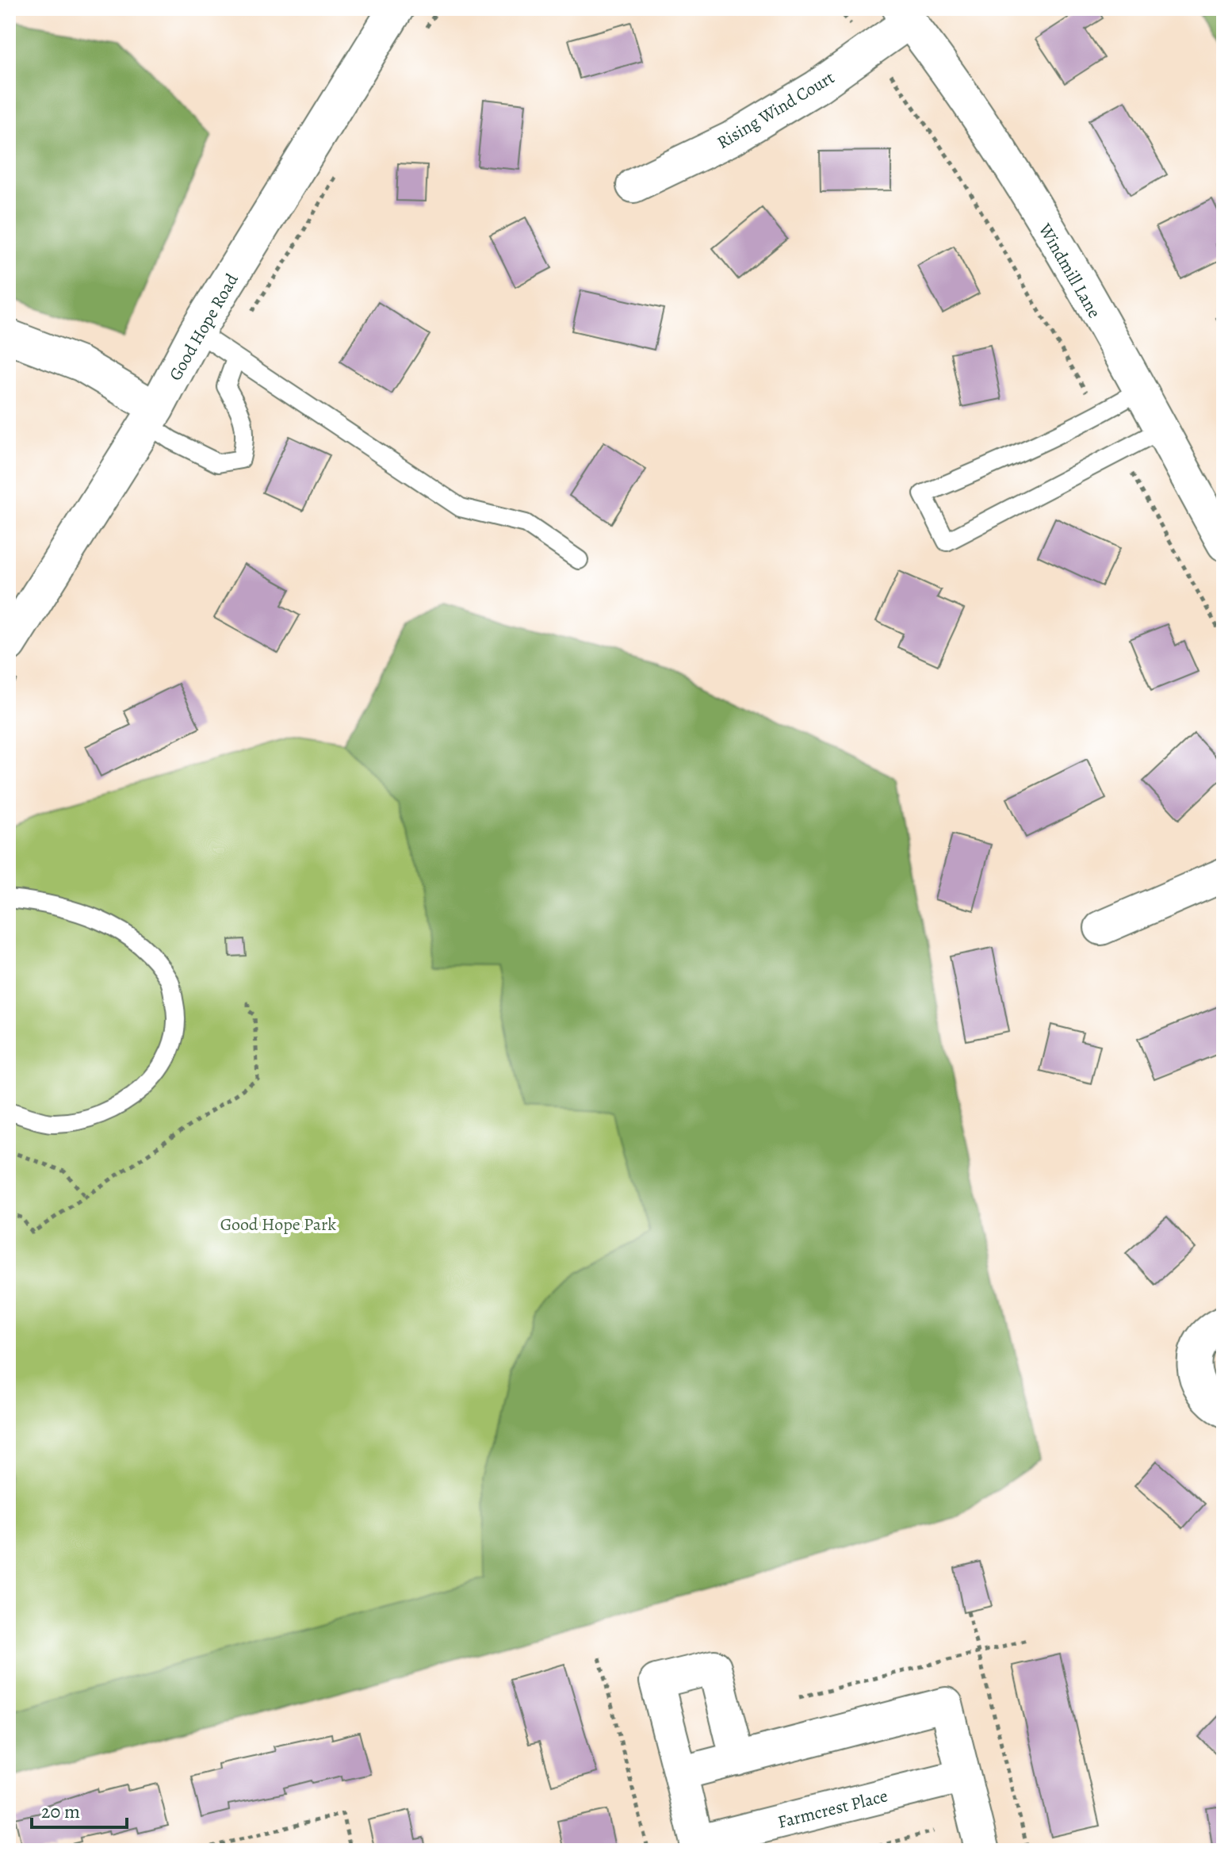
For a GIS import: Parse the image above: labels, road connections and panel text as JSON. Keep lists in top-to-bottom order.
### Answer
{
  "streets": {
    "street": [
      "Rising Wind Court",
      "Windmill Lane",
      "Good Hope Road",
      "Farmcrest Place"
    ]
  },
  "crossings": [
    ["Rising Wind Court", "Windmill Lane"]
  ],
  "parks": ["Good Hope Park"],
  "scale_bar": "20 m"
}
